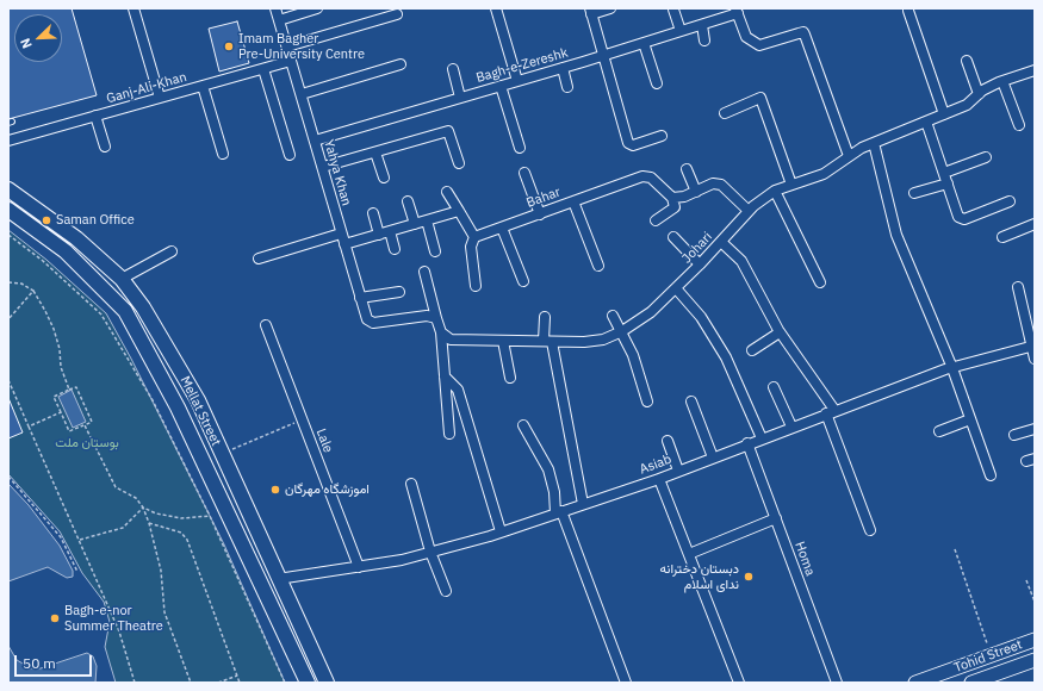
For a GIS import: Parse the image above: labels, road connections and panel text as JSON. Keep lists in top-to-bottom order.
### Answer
{
  "streets": {
    "main road": ["Mellat Street", "Tohid Street"],
    "street": [
      "Bagh-e-Zereshk",
      "Ganj-Ali-Khan",
      "Yahya Khan",
      "Bahar",
      "Johari",
      "Lale",
      "Asiab",
      "Homa"
    ]
  },
  "crossings": [
    ["Bagh-e-Zereshk", "Yahya Khan"],
    ["Bagh-e-Zereshk", "Johari"],
    ["Ganj-Ali-Khan", "Yahya Khan"],
    ["Mellat Street", "Asiab"],
    ["Lale", "Asiab"],
    ["Asiab", "Homa"]
  ],
  "parks": ["بوستان ملت"],
  "places": [
    "Imam Bagher Pre-University Centre",
    "Saman Office",
    "اموزشگاه مهرگان",
    "دبستان دخترانه ندای اسلام",
    "Bagh-e-nor Summer Theatre"
  ],
  "scale_bar": "50 m",
  "north": "bottom left"
}
